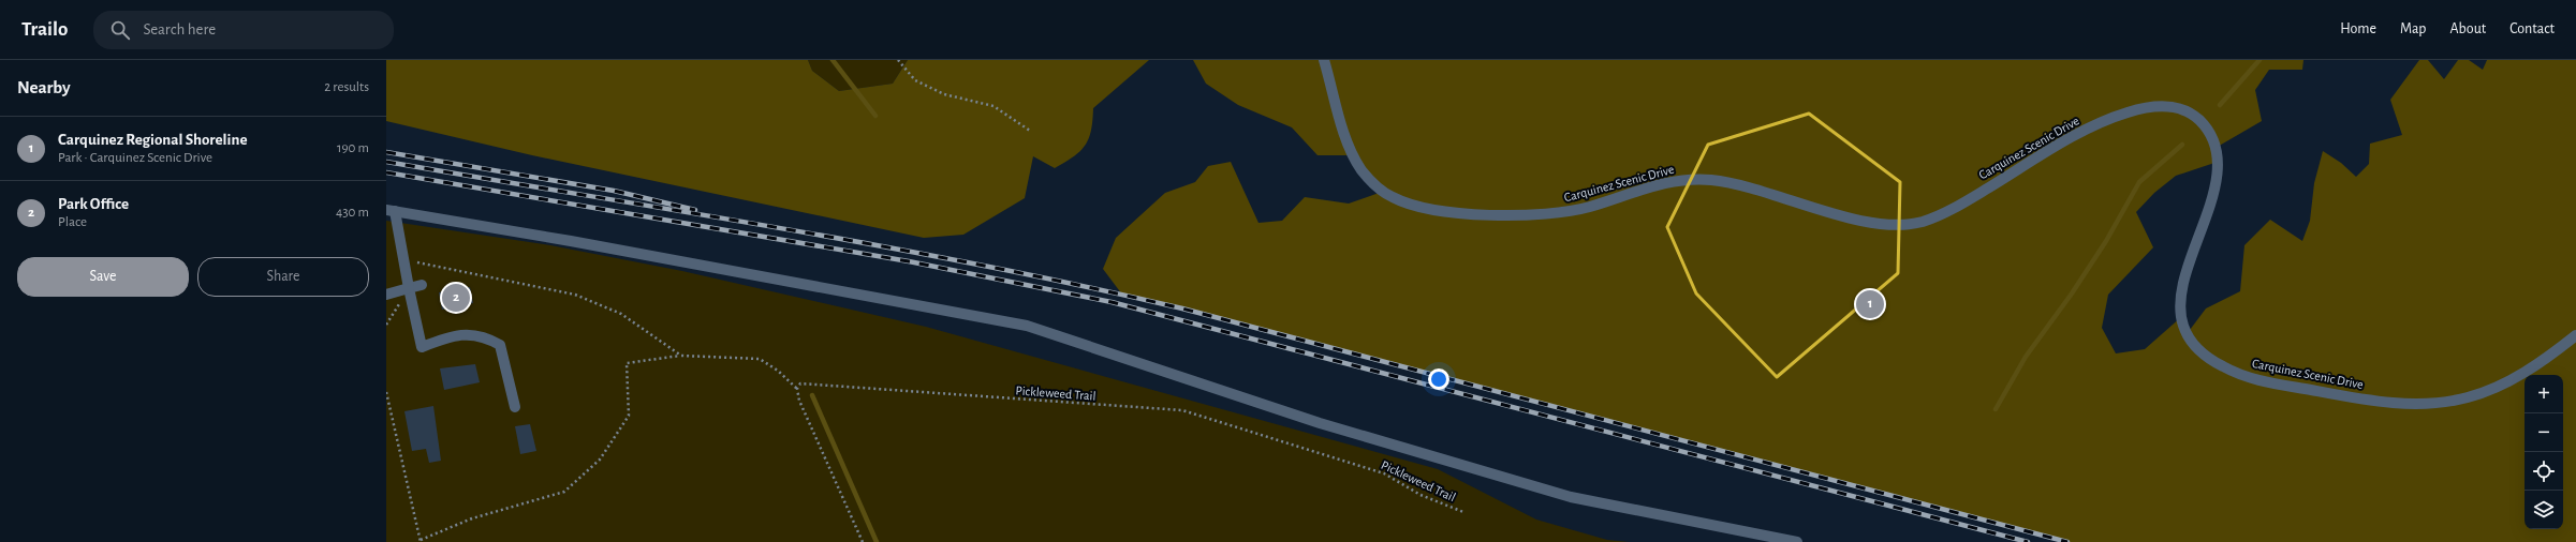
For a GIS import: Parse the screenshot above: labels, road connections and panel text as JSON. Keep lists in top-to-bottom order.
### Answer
{
  "streets": {
    "street": ["Carquinez Scenic Drive"],
    "path": ["Pickleweed Trail"]
  },
  "page": {
    "header": "Trailo",
    "search": "Search here",
    "nav": [
      "Home",
      "Map",
      "About",
      "Contact"
    ],
    "heading": ["Nearby", "2 results"],
    "list": [
      {
        "mark": "1",
        "name": "Carquinez Regional Shoreline",
        "note": "Park · Carquinez Scenic Drive",
        "value": "190 m"
      },
      {
        "mark": "2",
        "name": "Park Office",
        "note": "Place",
        "value": "430 m"
      }
    ],
    "buttons": ["Save", "Share"],
    "pins": ["2", "1"],
    "map_buttons": ["+", "−"]
  }
}
